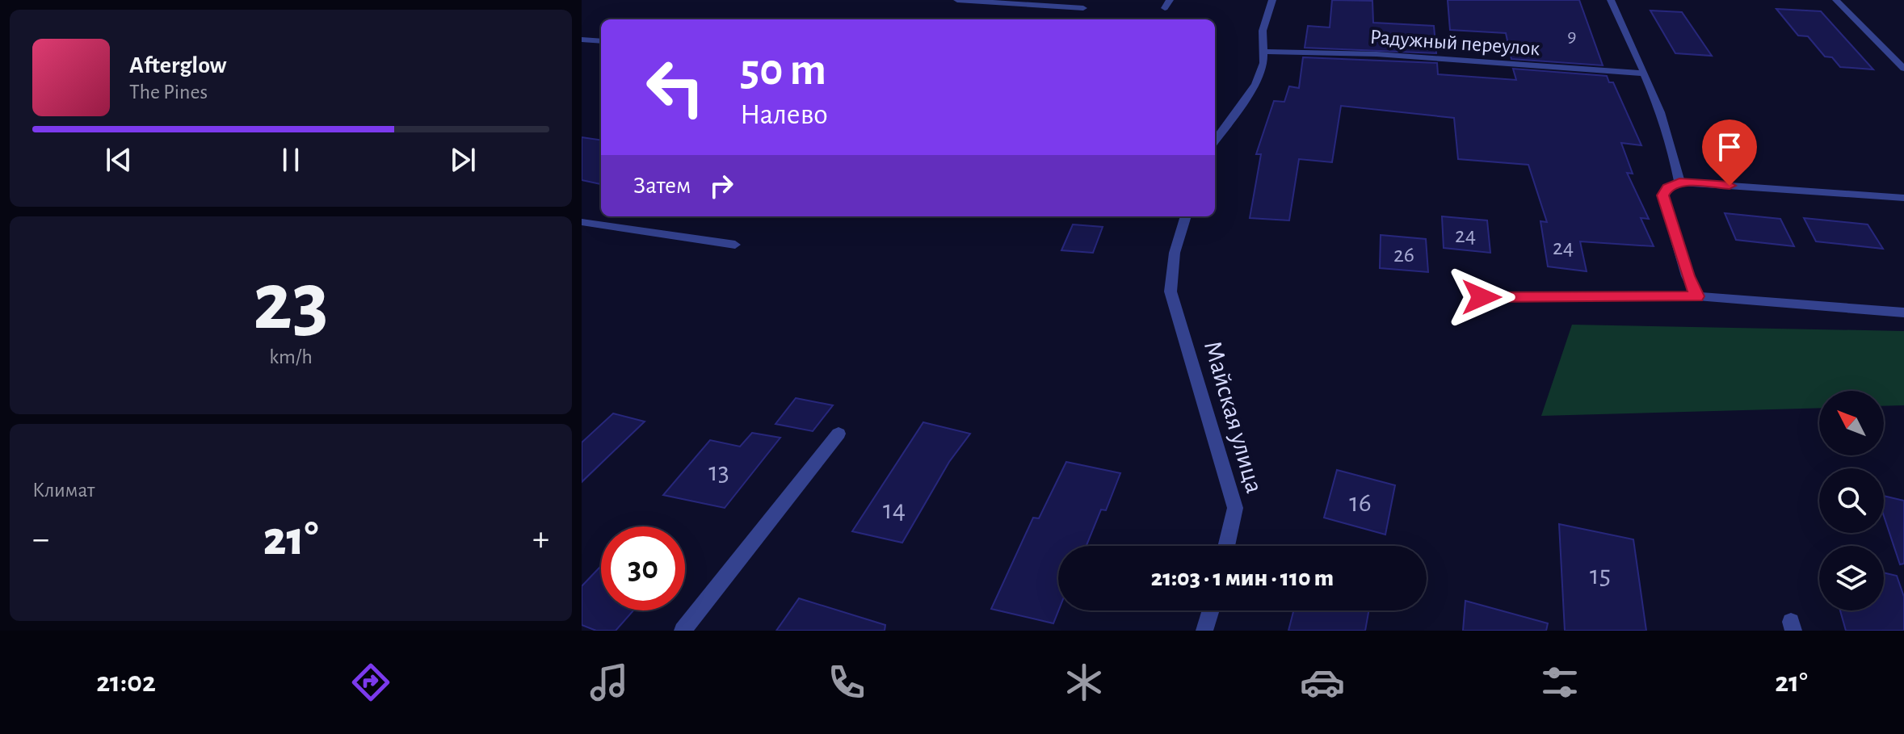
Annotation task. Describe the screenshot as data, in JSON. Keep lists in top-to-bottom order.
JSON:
{
  "streets": {
    "street": ["Радужный переулок", "Майская улица"]
  },
  "house_numbers": [
    "9",
    "24",
    "24",
    "26",
    "13",
    "16",
    "14",
    "15"
  ],
  "north": "top left",
  "page": {
    "turn": ["50 m", "Налево"],
    "song": ["Afterglow", "The Pines"],
    "then": "Затем",
    "tile": [
      ["23", "km/h"],
      "Климат"
    ],
    "heat": ["−", "21°", "+"],
    "limit": "30",
    "trip": "21:03 · 1 мин · 110 m",
    "tabs": ["21:02", "21°"]
  }
}
